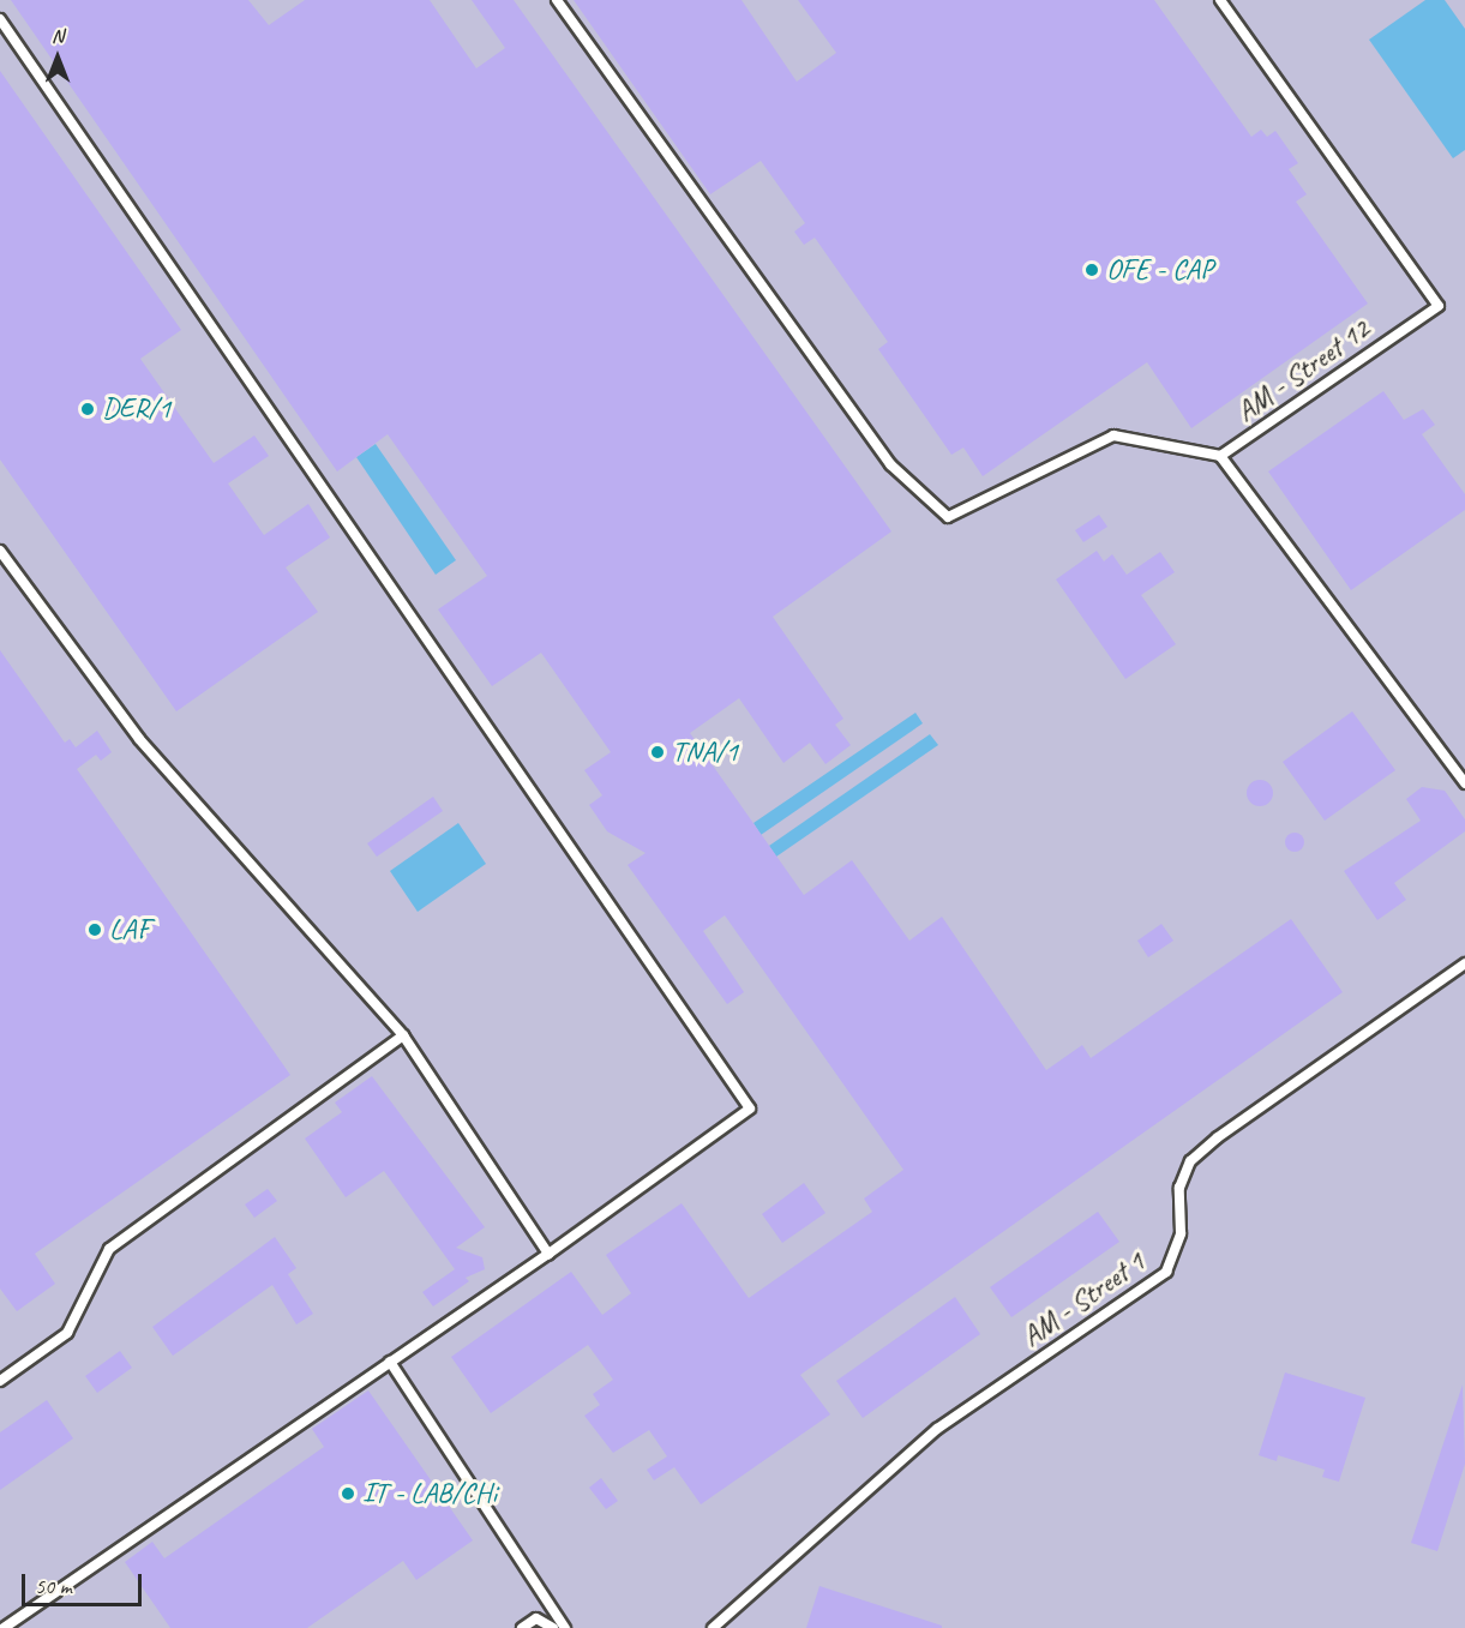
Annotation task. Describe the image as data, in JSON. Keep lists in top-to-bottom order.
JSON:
{
  "streets": {
    "lane": ["AM - Street 12", "AM - Street 1"]
  },
  "places": [
    "OFE - CAP",
    "DER/1",
    "TNA/1",
    "LAF",
    "IT - LAB/CHi"
  ],
  "scale_bar": "50 m",
  "north": "top"
}
